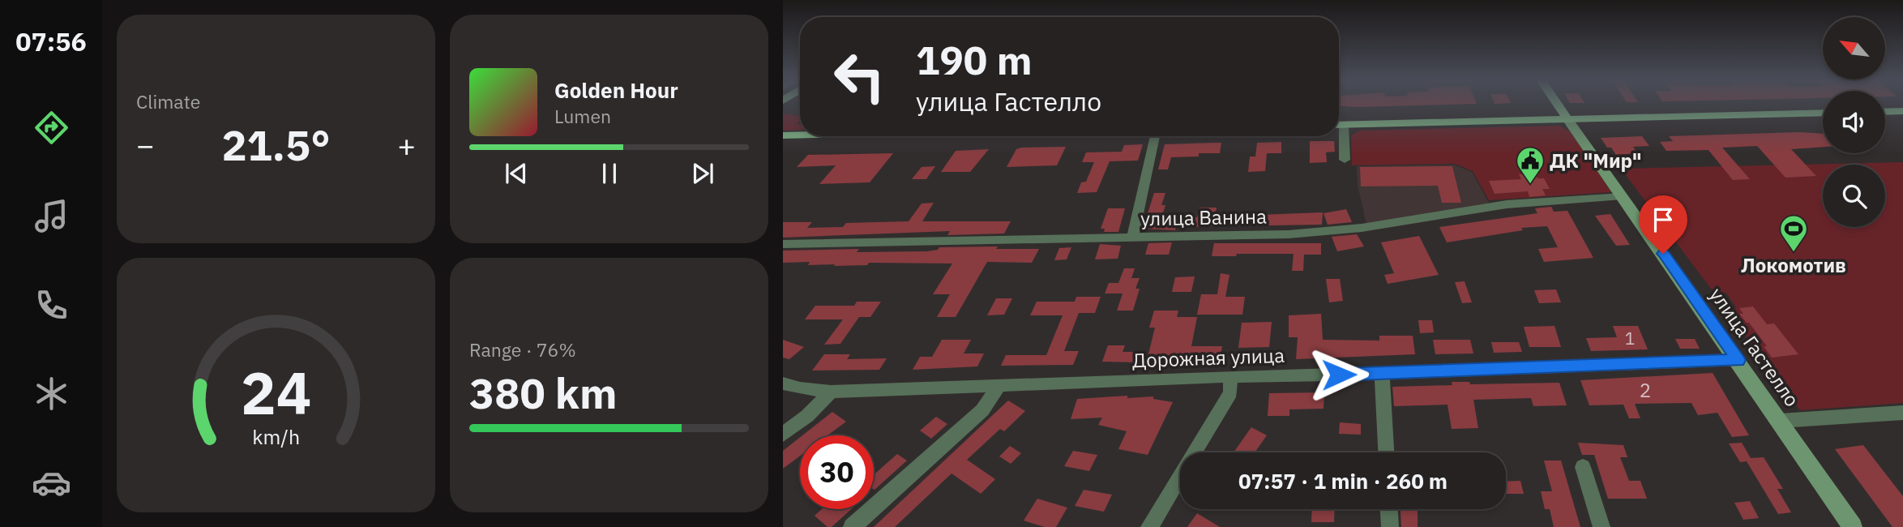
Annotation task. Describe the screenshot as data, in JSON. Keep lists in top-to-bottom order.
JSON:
{
  "streets": {
    "main road": ["улица Гастелло"],
    "street": ["улица Ванина", "Дорожная улица"]
  },
  "crossings": [
    ["улица Ванина", "улица Гастелло"],
    ["улица Гастелло", "Дорожная улица"]
  ],
  "places": {
    "public building": ["ДК \"Мир\""],
    "sports": ["Локомотив"]
  },
  "house_numbers": ["1", "2"],
  "north": "top left",
  "page": {
    "tabs": "07:56",
    "tile": [
      "Climate",
      ["Range · 76%", "380 km"]
    ],
    "turn": ["190 m", "улица Гастелло"],
    "song": ["Golden Hour", "Lumen"],
    "heat": ["−", "21.5°", "+"],
    "limit": "30",
    "trip": "07:57 · 1 min · 260 m",
    "gauge": ["24", "km/h"]
  }
}
